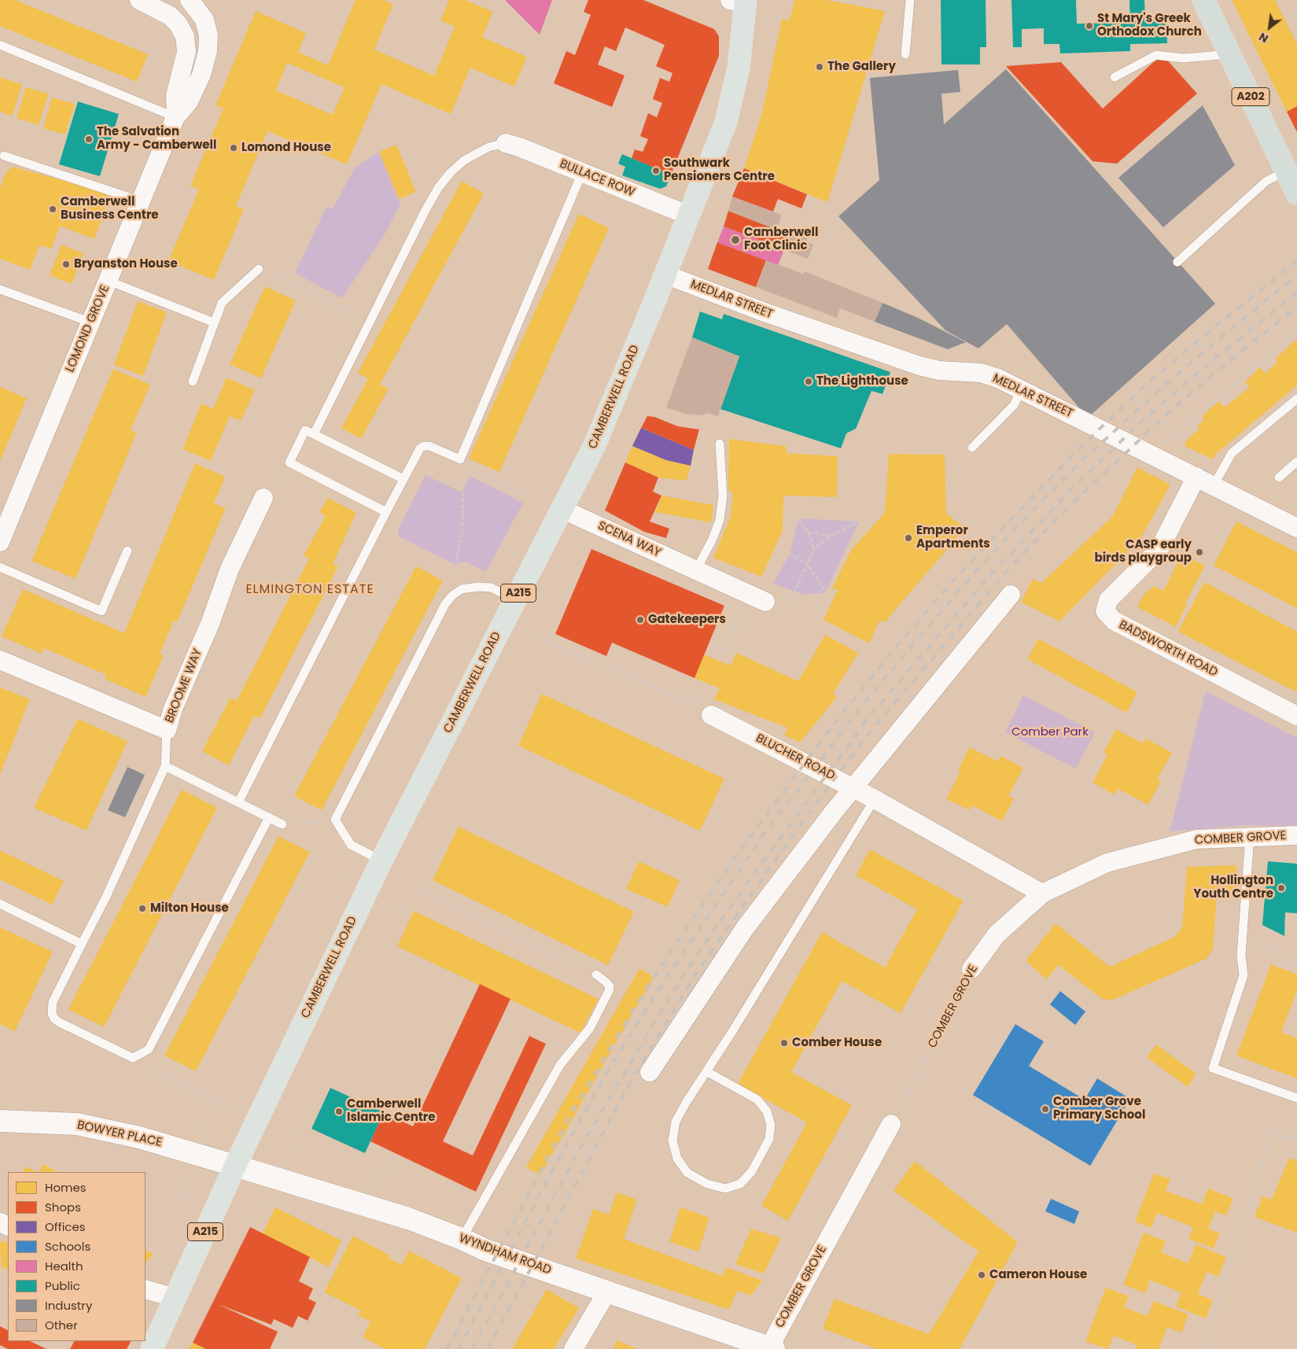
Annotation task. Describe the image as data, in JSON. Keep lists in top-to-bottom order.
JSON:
{
  "streets": {
    "highway": ["A202"],
    "main road": ["CAMBERWELL ROAD", "A215"],
    "street": [
      "BULLACE ROW",
      "MEDLAR STREET",
      "LOMOND GROVE",
      "SCENA WAY",
      "BADSWORTH ROAD",
      "BROOME WAY",
      "BLUCHER ROAD",
      "COMBER GROVE",
      "BOWYER PLACE",
      "WYNDHAM ROAD"
    ]
  },
  "crossings": [
    ["BULLACE ROW", "CAMBERWELL ROAD"],
    ["MEDLAR STREET", "CAMBERWELL ROAD"],
    ["MEDLAR STREET", "BADSWORTH ROAD"],
    ["CAMBERWELL ROAD", "SCENA WAY"],
    ["CAMBERWELL ROAD", "BOWYER PLACE"],
    ["CAMBERWELL ROAD", "WYNDHAM ROAD"],
    ["BLUCHER ROAD", "COMBER GROVE"],
    ["COMBER GROVE", "WYNDHAM ROAD"],
    ["BOWYER PLACE", "WYNDHAM ROAD"]
  ],
  "districts": ["ELMINGTON ESTATE"],
  "parks": ["Comber Park"],
  "places": [
    "St Mary's Greek Orthodox Church",
    "The Gallery",
    "The Salvation Army - Camberwell",
    "Lomond House",
    "Southwark Pensioners Centre",
    "Camberwell Business Centre",
    "Camberwell Foot Clinic",
    "Bryanston House",
    "The Lighthouse",
    "Emperor Apartments",
    "CASP early birds playgroup",
    "Gatekeepers",
    "Hollington Youth Centre",
    "Milton House",
    "Comber House",
    "Comber Grove Primary School",
    "Camberwell Islamic Centre",
    "Cameron House"
  ],
  "legend": [
    "Homes",
    "Shops",
    "Offices",
    "Schools",
    "Health",
    "Public",
    "Industry",
    "Other"
  ],
  "north": "bottom left"
}
